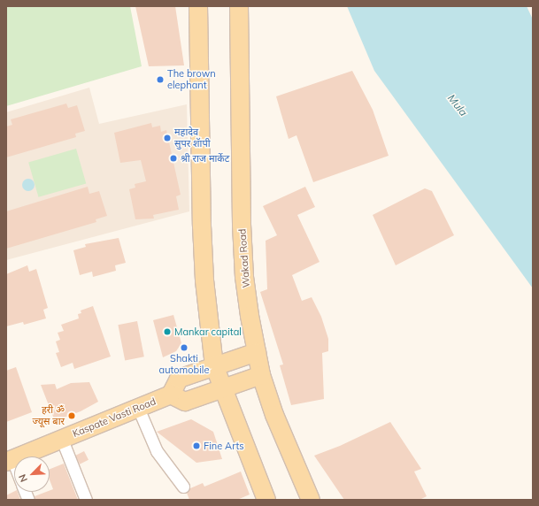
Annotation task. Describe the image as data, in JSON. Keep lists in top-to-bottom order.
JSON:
{
  "streets": {
    "main road": ["Wakad Road", "Kaspate Vasti Road"]
  },
  "water": ["Mula"],
  "places": [
    "The brown elephant",
    "महादेव सुपर शॅापी",
    "श्री राज मार्केट",
    "Mankar capital",
    "Shakti automobile",
    "हरी ॐ ज्यूस बार",
    "Fine Arts"
  ],
  "north": "bottom left"
}
